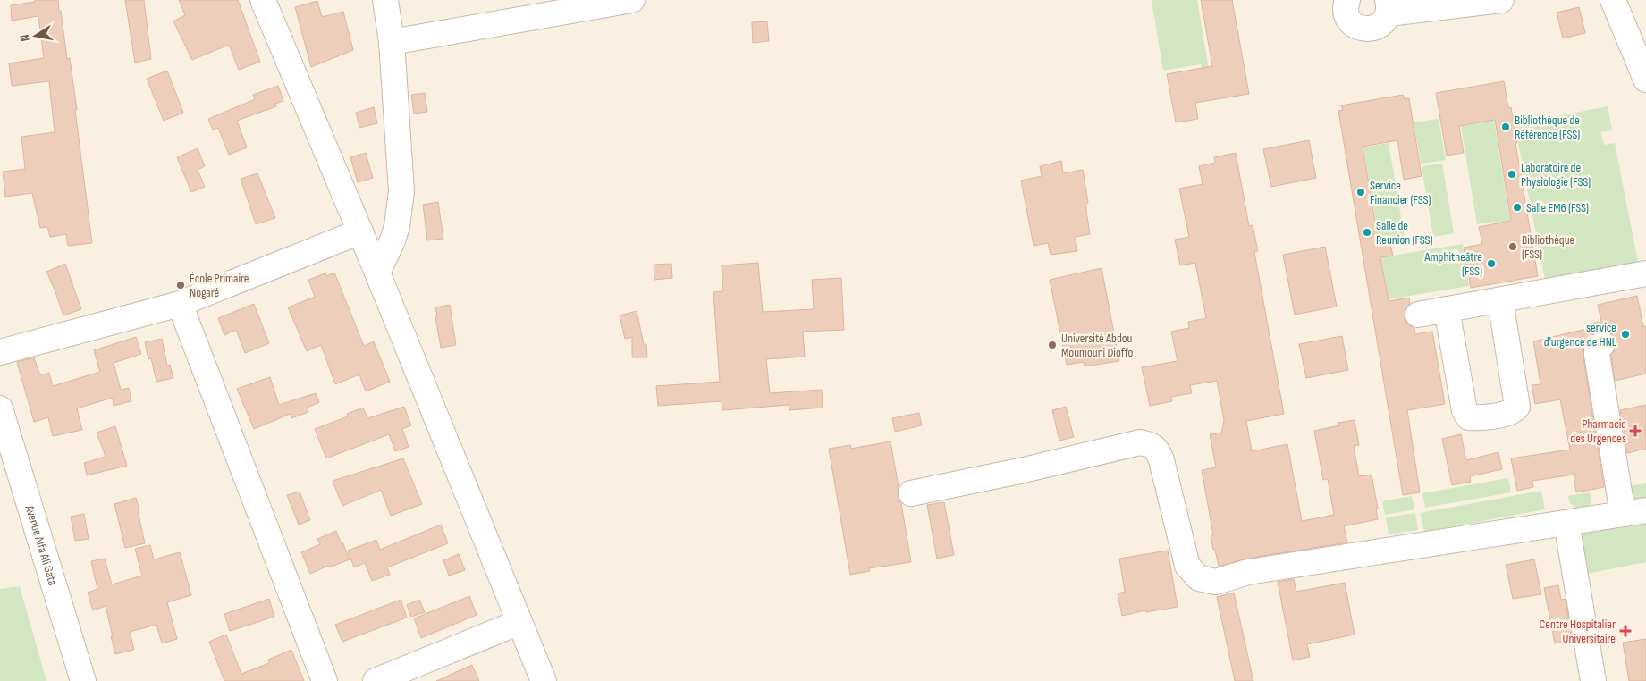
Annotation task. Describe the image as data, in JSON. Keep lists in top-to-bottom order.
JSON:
{
  "streets": {
    "street": ["Avenue Alfa Ali Gata"]
  },
  "places": {
    "other": [
      "Bibliothèque de Référence (FSS)",
      "Laboratoire de Physiologie (FSS)",
      "Service Financier (FSS)",
      "Salle EM6 (FSS)",
      "Salle de Reunion (FSS)",
      "Bibliothèque (FSS)",
      "Amphitheâtre (FSS)",
      "École Primaire Nogaré",
      "service d'urgence de HNL",
      "Université Abdou Moumouni Dioffo"
    ],
    "health": ["Pharmacie des Urgences", "Centre Hospitalier Universitaire"]
  },
  "north": "left"
}
